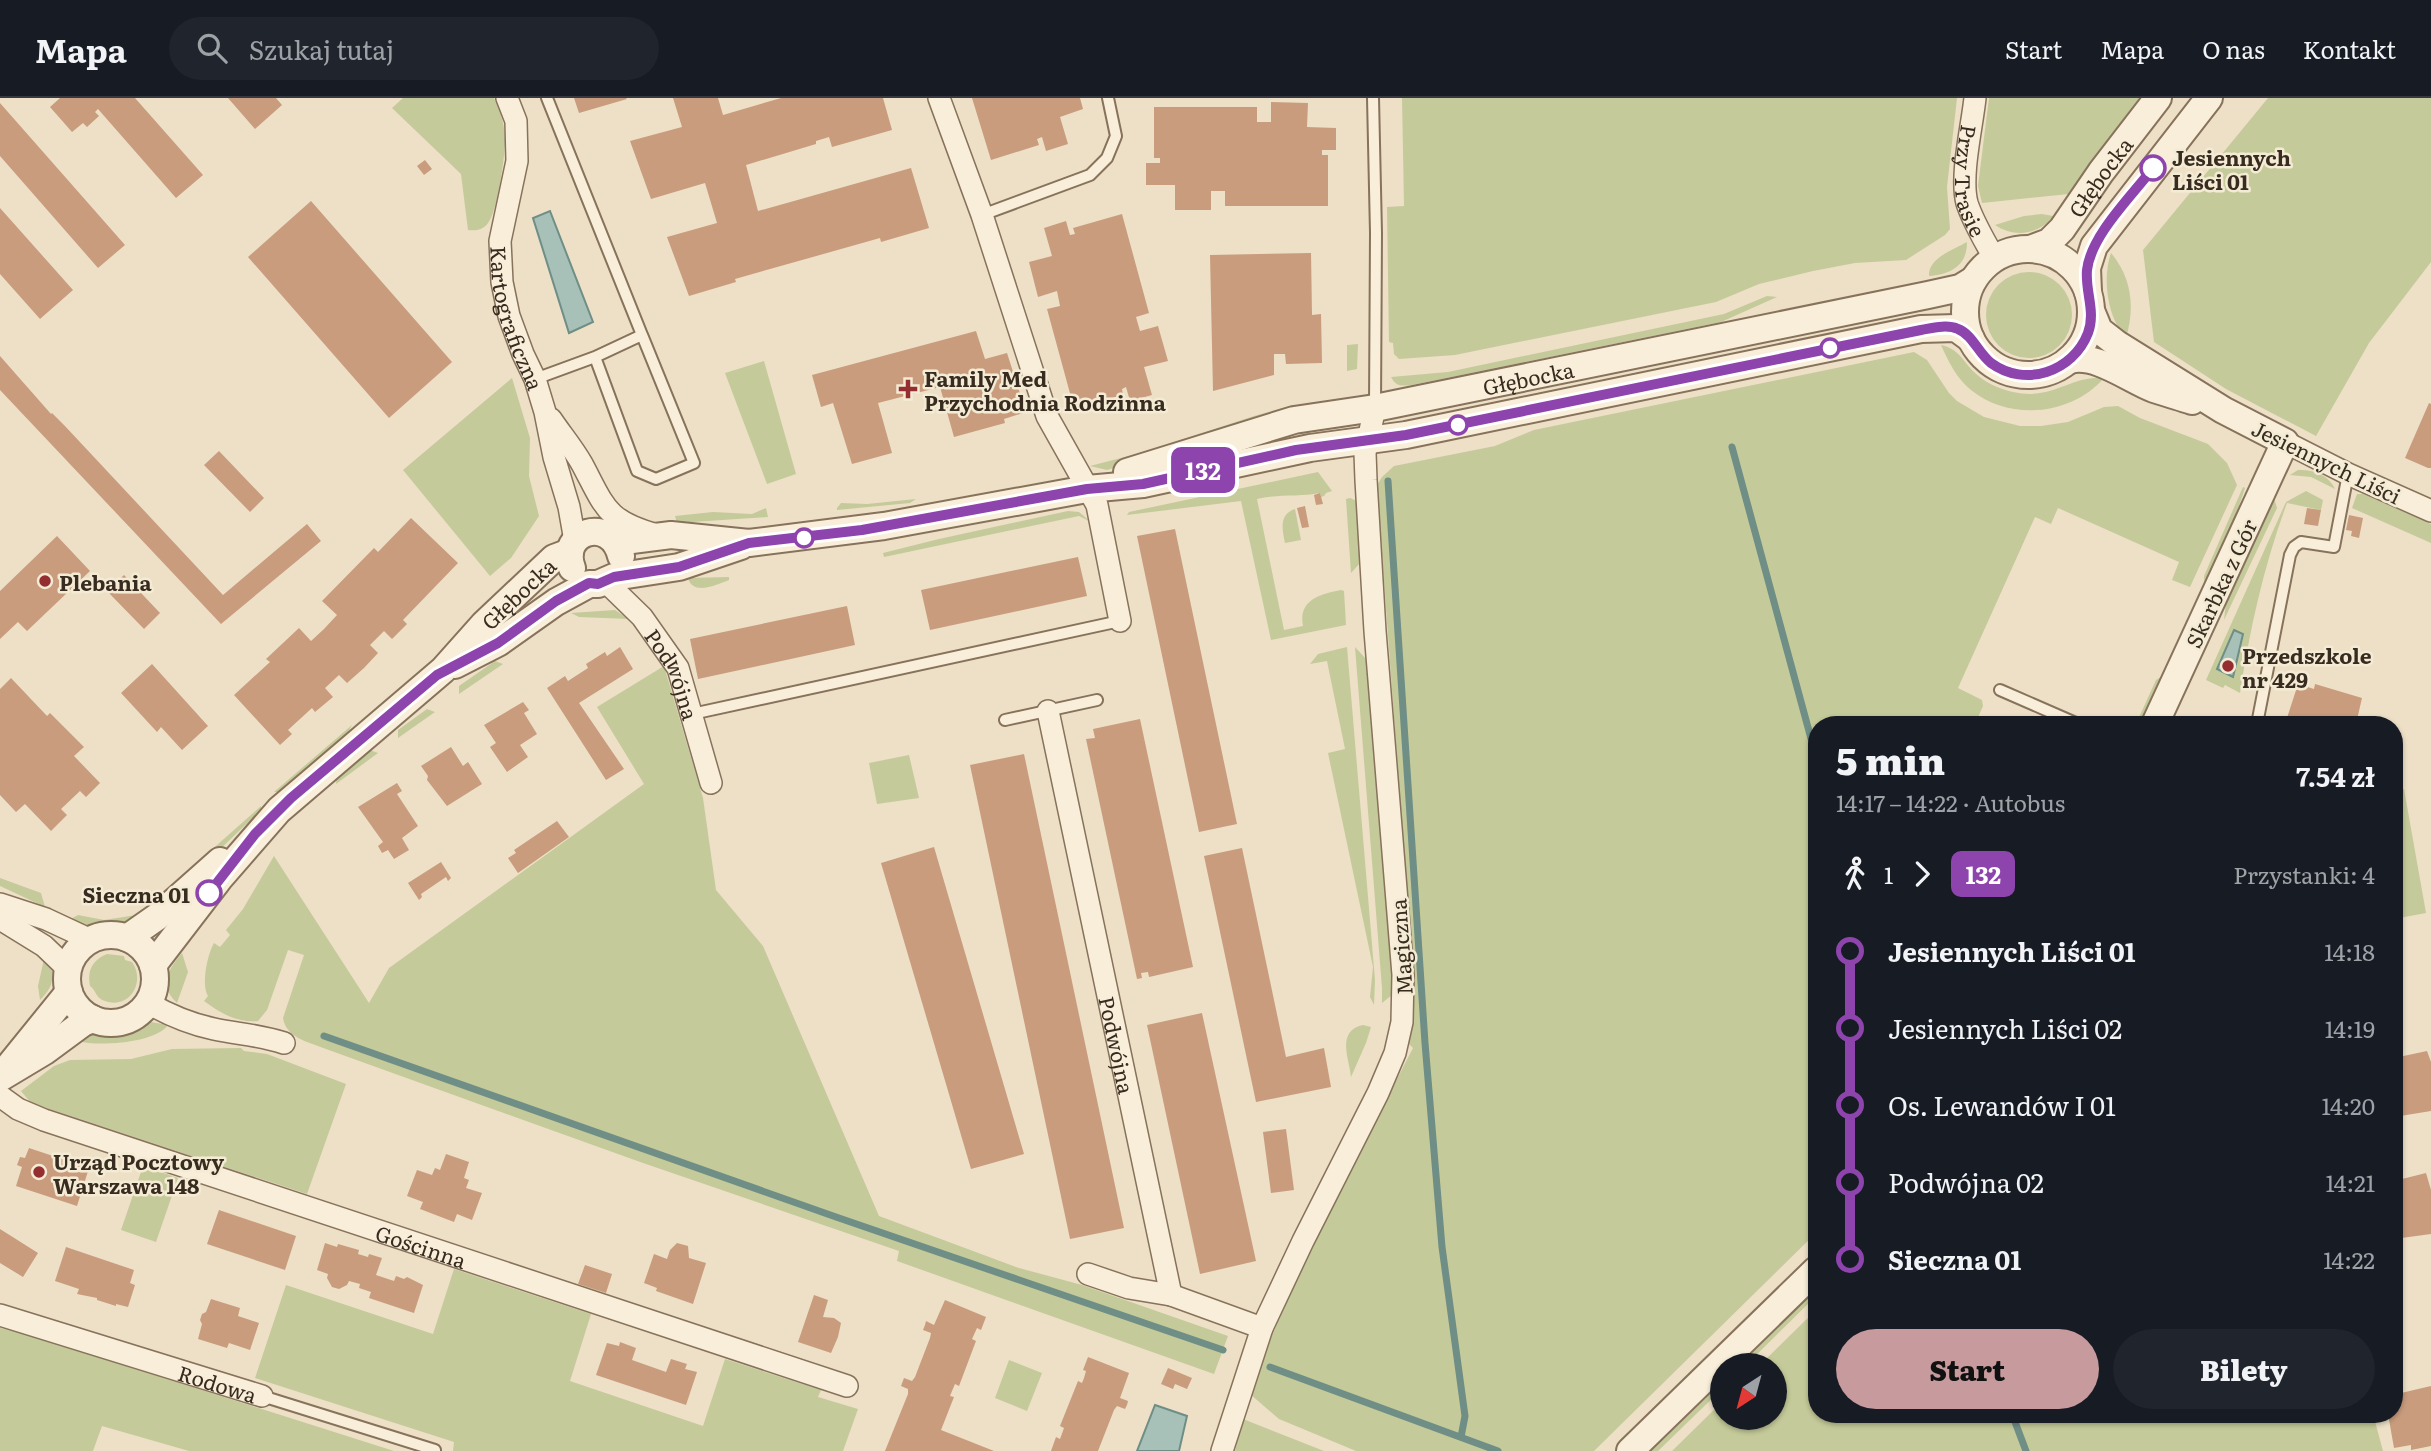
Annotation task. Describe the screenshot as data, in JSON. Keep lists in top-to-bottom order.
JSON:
{
  "streets": {
    "street": [
      "Głębocka",
      "Przy Trasie",
      "Kartograficzna",
      "Jesiennych Liści",
      "Skarbka z Gór",
      "Podwójna",
      "Magiczna",
      "Gościnna",
      "Rodowa"
    ]
  },
  "crossings": [
    ["Głębocka", "Przy Trasie"],
    ["Głębocka", "Kartograficzna"],
    ["Głębocka", "Jesiennych Liści"],
    ["Głębocka", "Podwójna"],
    ["Głębocka", "Magiczna"],
    ["Przy Trasie", "Jesiennych Liści"],
    ["Kartograficzna", "Podwójna"],
    ["Jesiennych Liści", "Skarbka z Gór"]
  ],
  "places": {
    "other": [
      "Jesiennych Liści 01",
      "Plebania",
      "Przedszkole nr 429",
      "Sieczna 01",
      "Urząd Pocztowy Warszawa 148"
    ],
    "health": ["Family Med Przychodnia Rodzinna"]
  },
  "lines": ["bus line 132"],
  "north": "bottom left",
  "page": {
    "header": "Mapa",
    "search": "Szukaj tutaj",
    "nav": [
      "Start",
      "Mapa",
      "O nas",
      "Kontakt"
    ],
    "on_map": "132",
    "heading": ["5 min", "14:17 – 14:22 · Autobus", "7.54 zł"],
    "legs": ["1", "132", "Przystanki: 4"],
    "list": [
      {
        "name": "Jesiennych Liści 01",
        "value": "14:18"
      },
      {
        "name": "Jesiennych Liści 02",
        "value": "14:19"
      },
      {
        "name": "Os. Lewandów I 01",
        "value": "14:20"
      },
      {
        "name": "Podwójna 02",
        "value": "14:21"
      },
      {
        "name": "Sieczna 01",
        "value": "14:22"
      }
    ],
    "buttons": ["Start", "Bilety"]
  }
}
